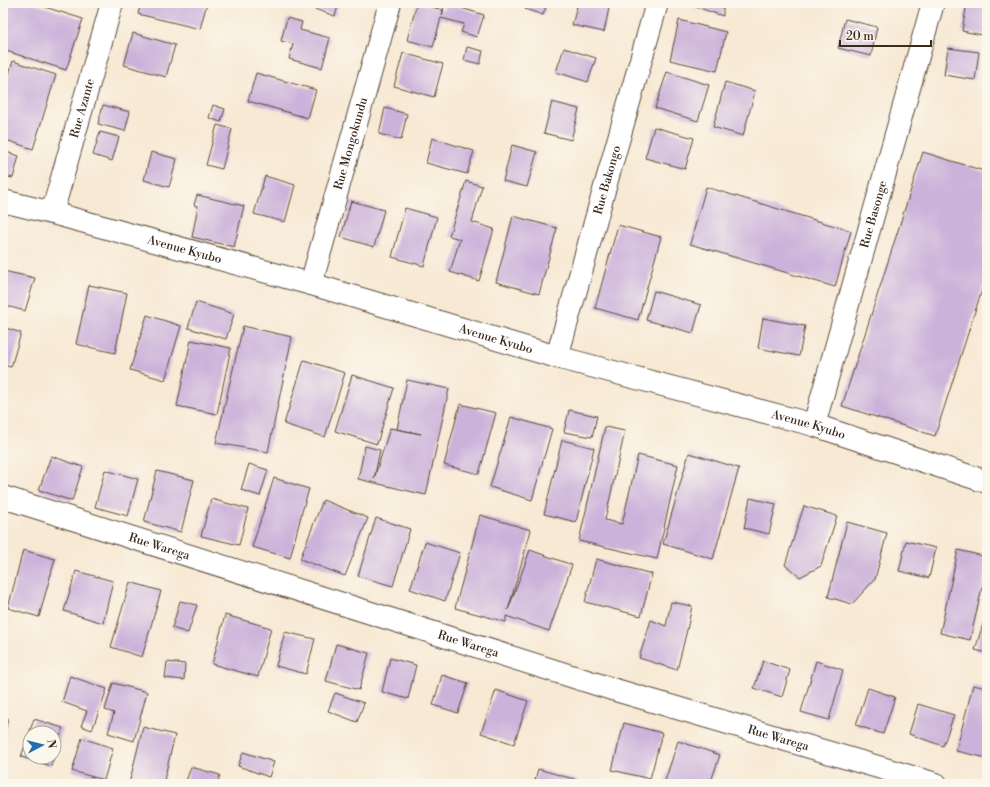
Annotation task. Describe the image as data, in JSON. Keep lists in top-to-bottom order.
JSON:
{
  "streets": {
    "street": [
      "Rue Azante",
      "Rue Mongokundu",
      "Rue Bakongo",
      "Rue Basonge",
      "Avenue Kyubo",
      "Rue Warega"
    ]
  },
  "crossings": [
    ["Rue Azante", "Avenue Kyubo"],
    ["Rue Mongokundu", "Avenue Kyubo"],
    ["Rue Bakongo", "Avenue Kyubo"],
    ["Rue Basonge", "Avenue Kyubo"]
  ],
  "scale_bar": "20 m",
  "north": "right"
}
